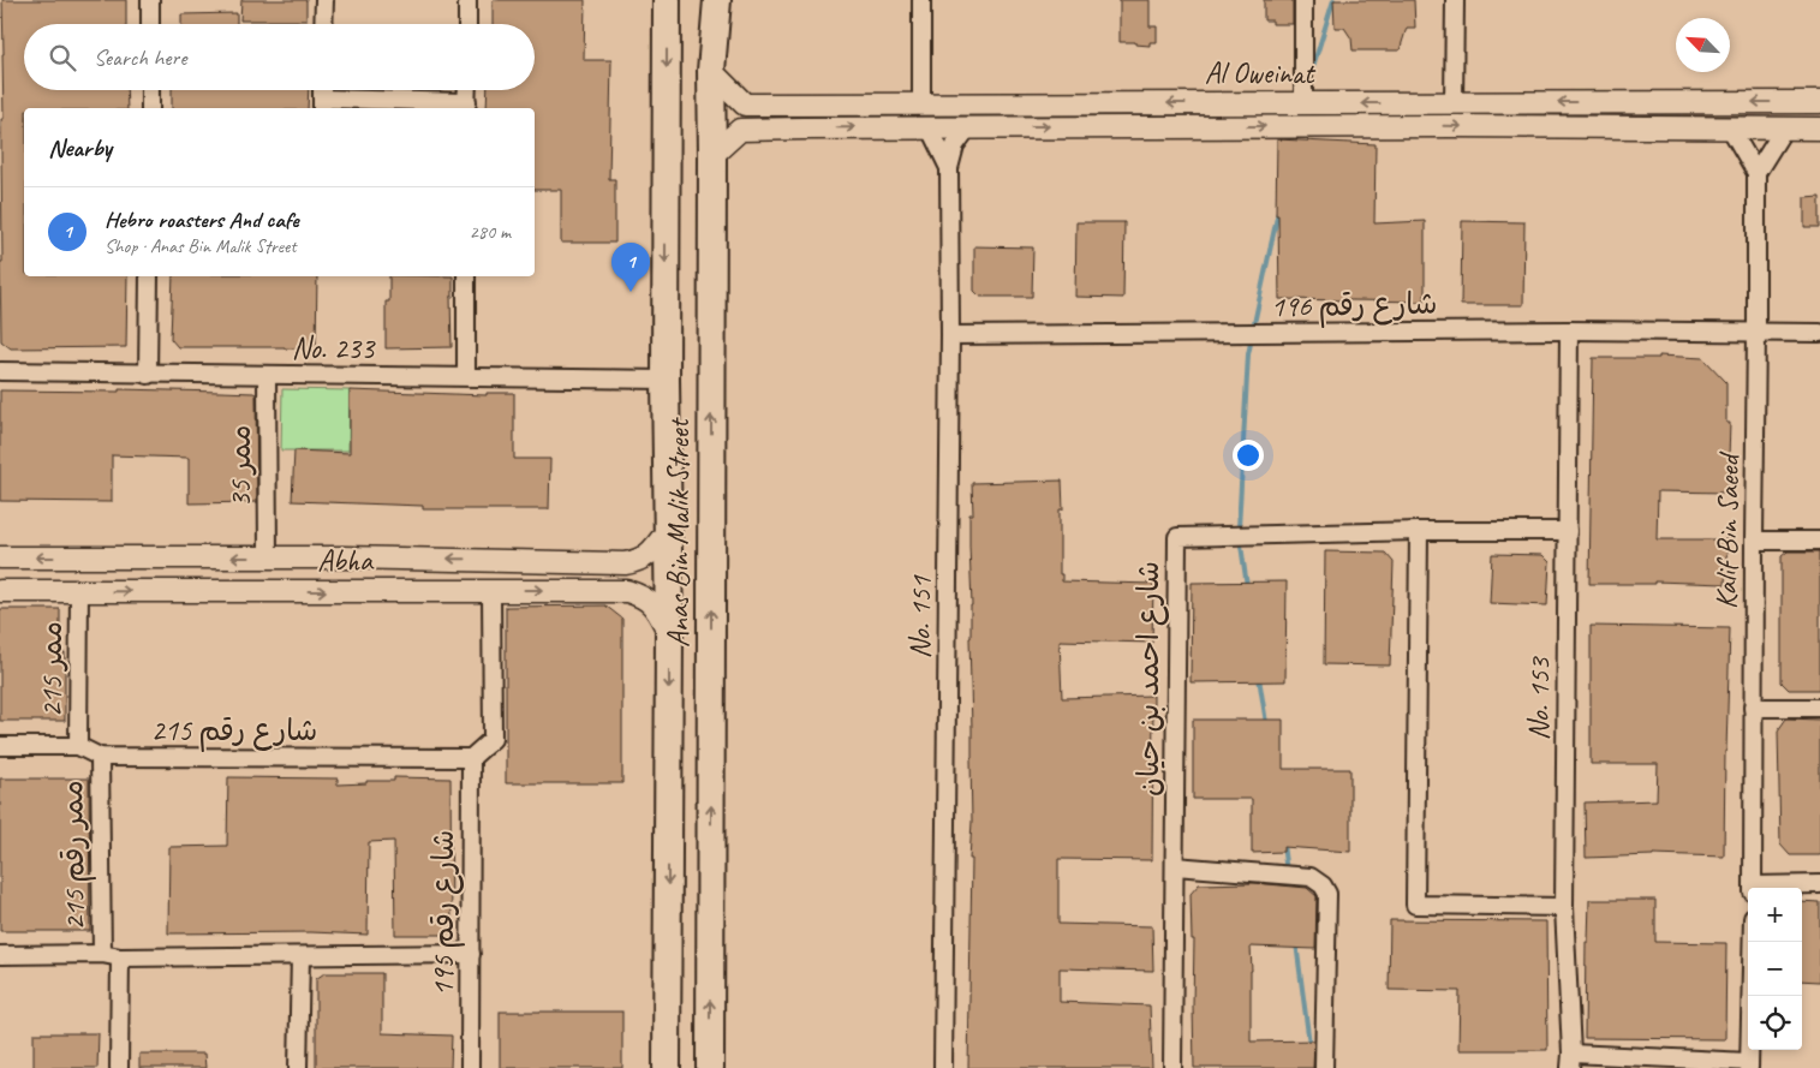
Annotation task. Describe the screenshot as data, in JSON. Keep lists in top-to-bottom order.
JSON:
{
  "streets": {
    "main road": ["Anas Bin Malik Street"],
    "street": [
      "Al Oweinat",
      "شارع رقم 196",
      "No. 233",
      "ممر 35",
      "Kalif Bin Saeed",
      "Abha",
      "No. 151",
      "ممر 215",
      "شارع احمد بن حيان",
      "No. 153",
      "شارع رقم 215",
      "ممر رقم 215",
      "شارع رقم 195"
    ]
  },
  "crossings": [
    ["Al Oweinat", "Anas Bin Malik Street"],
    ["Al Oweinat", "No. 151"],
    ["شارع رقم 196", "Kalif Bin Saeed"],
    ["شارع رقم 196", "No. 151"],
    ["شارع رقم 196", "No. 153"],
    ["No. 233", "ممر 35"],
    ["No. 233", "Anas Bin Malik Street"],
    ["ممر 35", "Abha"],
    ["Anas Bin Malik Street", "Abha"],
    ["Abha", "ممر 215"],
    ["ممر 215", "شارع رقم 215"],
    ["شارع احمد بن حيان", "No. 153"],
    ["شارع رقم 215", "ممر رقم 215"],
    ["شارع رقم 215", "شارع رقم 195"]
  ],
  "north": "top left",
  "page": {
    "search": "Search here",
    "heading": "Nearby",
    "list": [
      {
        "mark": "1",
        "name": "Hebro roasters And cafe",
        "note": "Shop · Anas Bin Malik Street",
        "value": "280 m"
      }
    ],
    "pins": "1",
    "map_buttons": ["+", "−"]
  }
}
